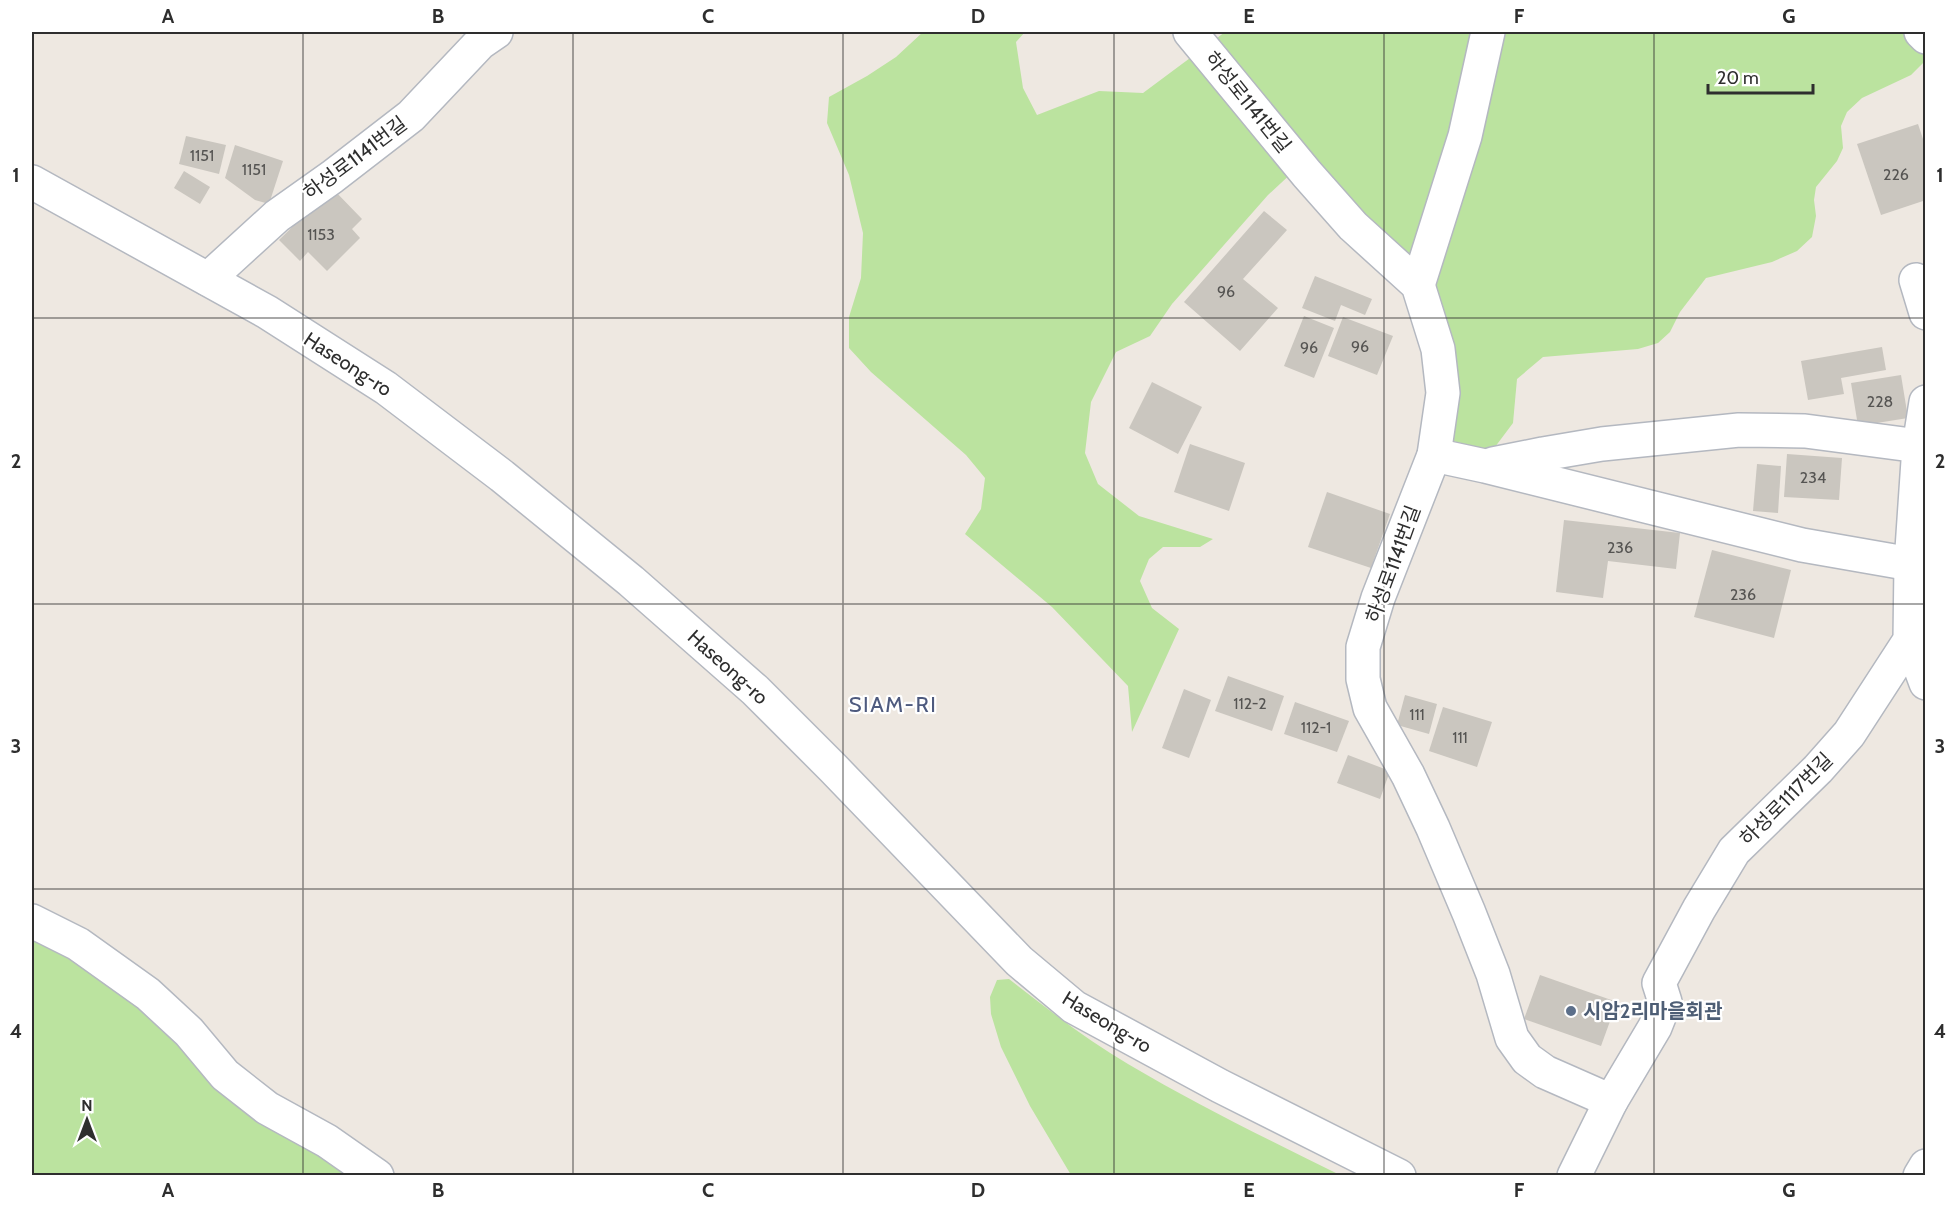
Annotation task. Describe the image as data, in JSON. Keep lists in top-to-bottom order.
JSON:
{
  "streets": {
    "street": ["하성로1141번길", "Haseong-ro", "하성로1117번길"]
  },
  "crossings": [
    ["하성로1141번길", "Haseong-ro"],
    ["하성로1141번길", "하성로1117번길"]
  ],
  "districts": ["SIAM-RI"],
  "places": ["시암2리마을회관"],
  "house_numbers": [
    "1151",
    "1151",
    "226",
    "1153",
    "96",
    "96",
    "96",
    "228",
    "234",
    "236",
    "236",
    "112-2",
    "111",
    "112-1",
    "111"
  ],
  "scale_bar": "20 m",
  "north": "top",
  "grid": {
    "columns": [
      "A",
      "B",
      "C",
      "D",
      "E",
      "F",
      "G"
    ],
    "rows": [
      "1",
      "2",
      "3",
      "4"
    ]
  }
}
